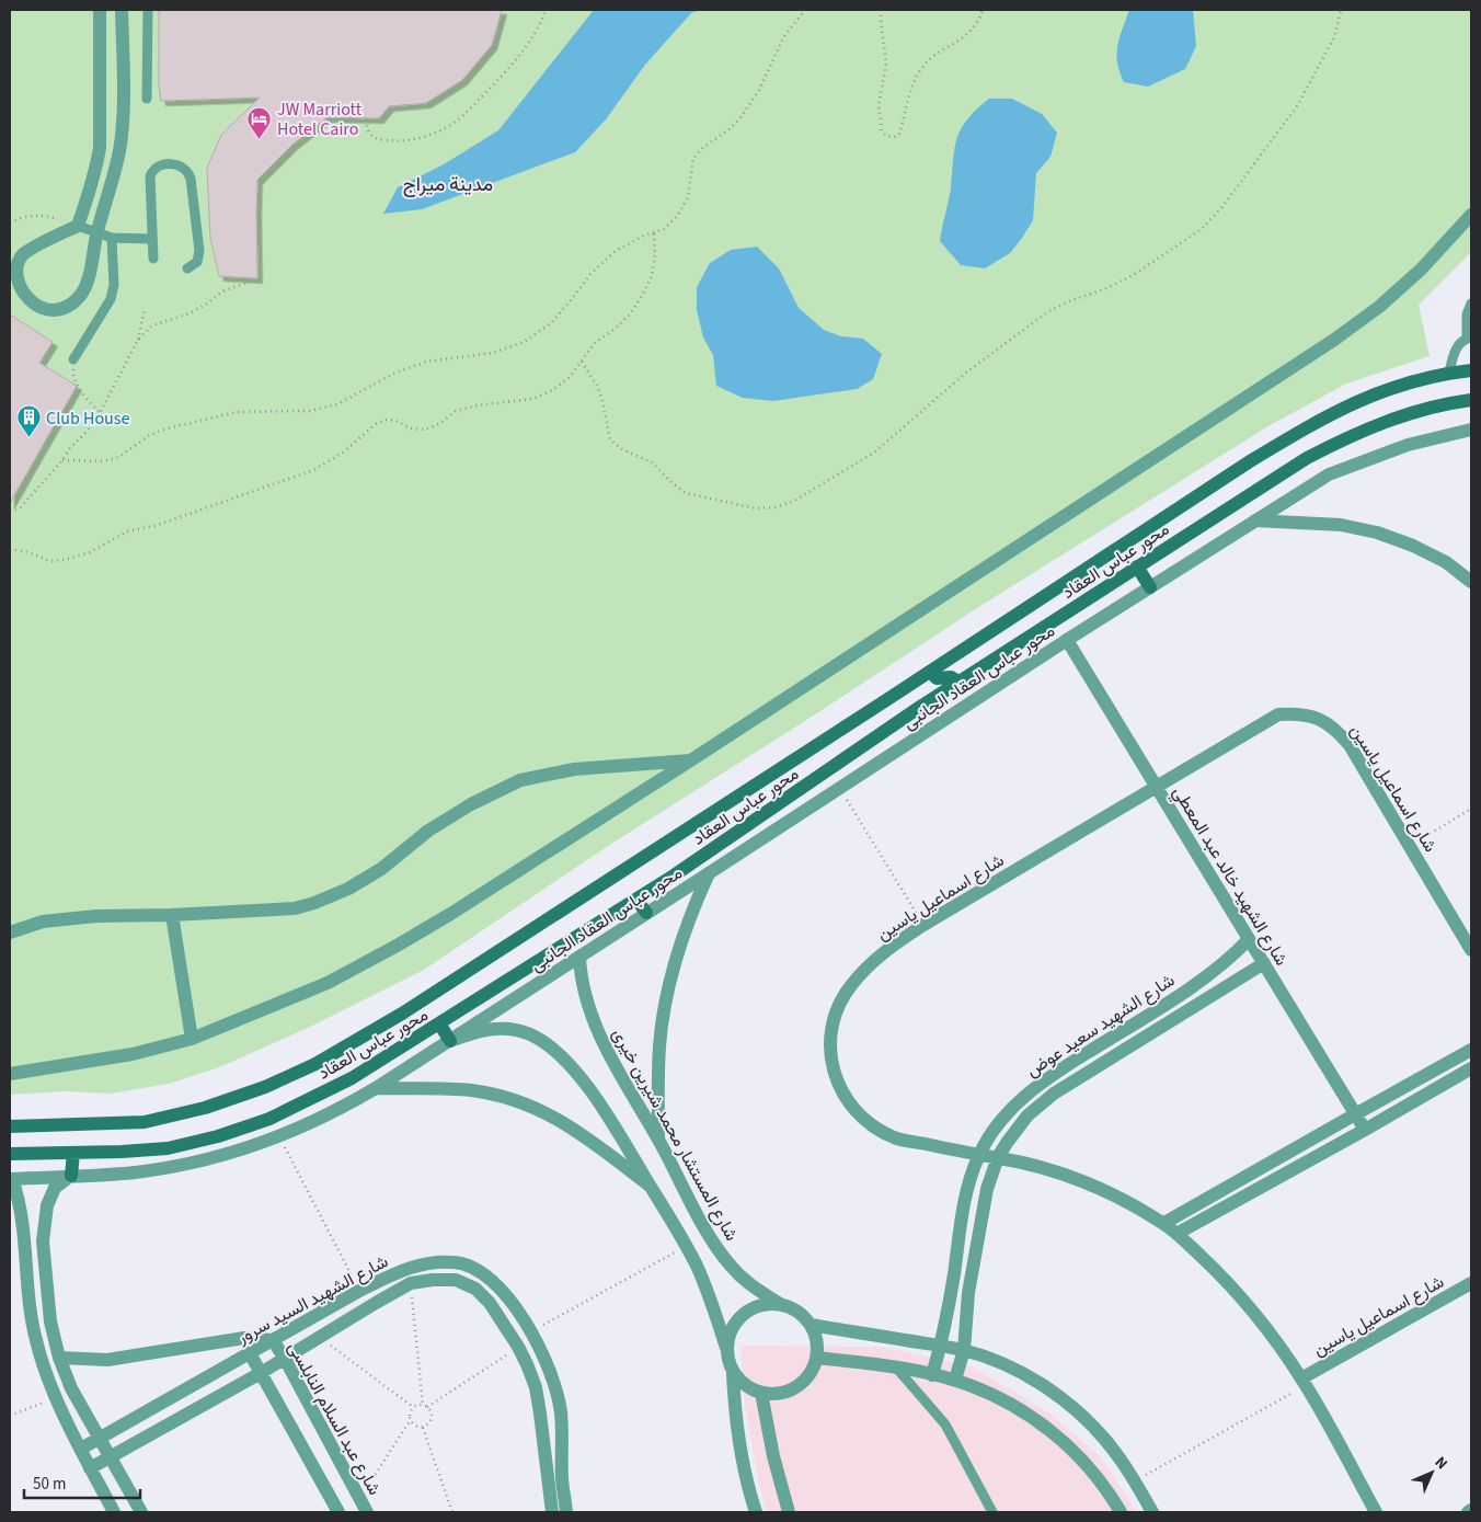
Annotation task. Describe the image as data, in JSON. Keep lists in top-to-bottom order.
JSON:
{
  "streets": {
    "main road": ["محور عباس العقاد"],
    "street": [
      "محور عباس العقاد الجانبى",
      "شارع اسماعيل ياسين",
      "شارع الشهيد خالد عبد المعطي",
      "شارع الشهيد سعيد عوض",
      "شارع المستشار محمد شيرين خيرى",
      "شارع الشهيد السيد سرور",
      "شارع عبد السلام النابلسى"
    ]
  },
  "crossings": [
    ["محور عباس العقاد الجانبى", "شارع الشهيد خالد عبد المعطي"],
    ["محور عباس العقاد الجانبى", "شارع المستشار محمد شيرين خيرى"],
    ["شارع اسماعيل ياسين", "شارع الشهيد خالد عبد المعطي"],
    ["شارع اسماعيل ياسين", "شارع الشهيد سعيد عوض"],
    ["شارع الشهيد خالد عبد المعطي", "شارع الشهيد سعيد عوض"],
    ["شارع الشهيد السيد سرور", "شارع عبد السلام النابلسى"]
  ],
  "districts": ["مدينة ميراج"],
  "places": {
    "hotel": ["JW Marriott Hotel Cairo"],
    "building": ["Club House"]
  },
  "scale_bar": "50 m",
  "north": "top right"
}
